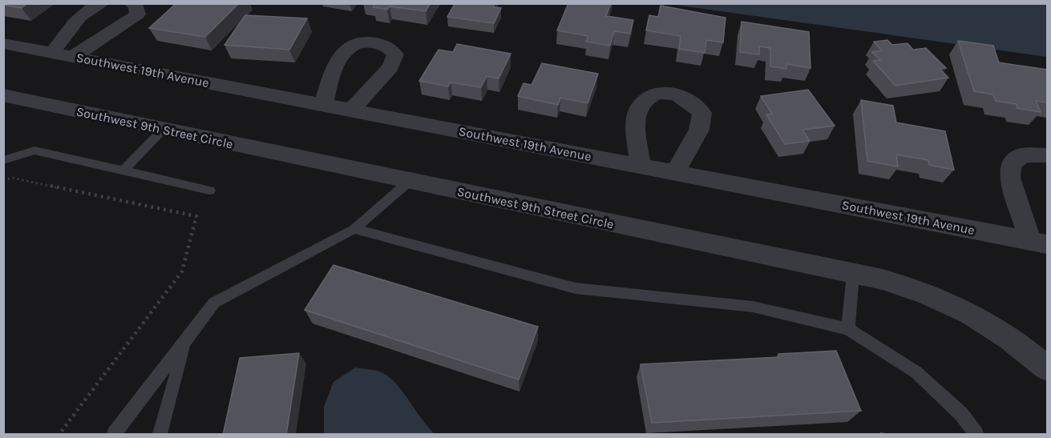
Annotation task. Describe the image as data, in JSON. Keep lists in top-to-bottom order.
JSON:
{
  "streets": {
    "street": ["Southwest 19th Avenue", "Southwest 9th Street Circle"]
  }
}
